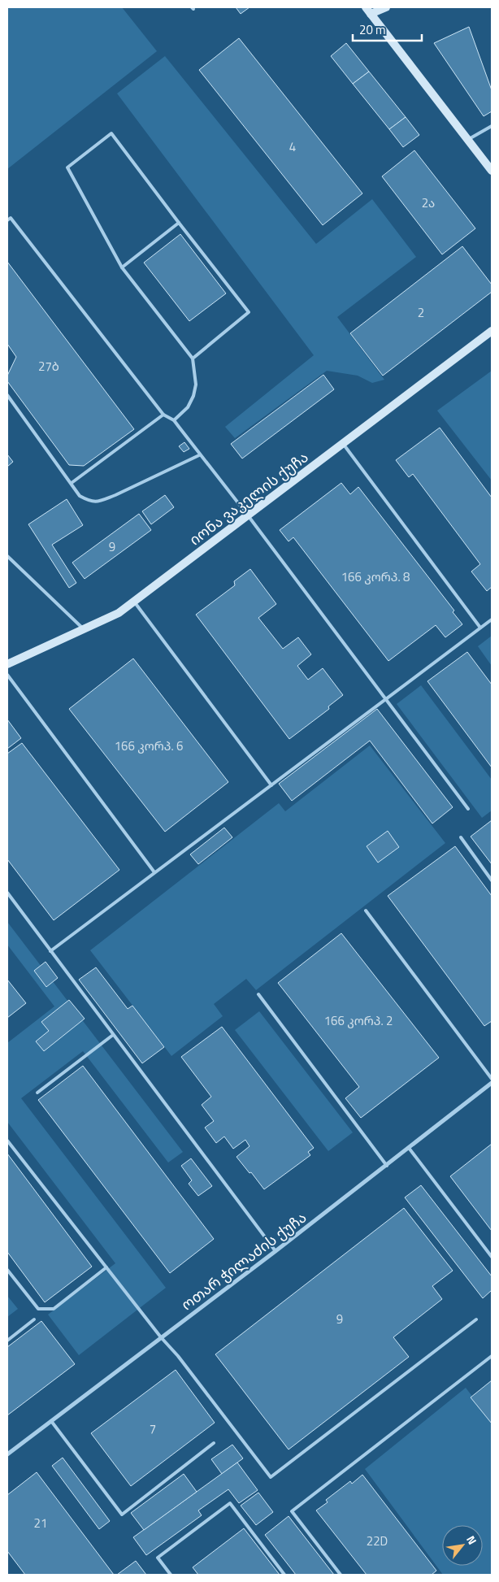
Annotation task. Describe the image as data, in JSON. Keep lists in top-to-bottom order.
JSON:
{
  "streets": {
    "main road": ["იონა ვაკელის ქუჩა"],
    "street": ["ოთარ ჭილაძის ქუჩა"]
  },
  "house_numbers": [
    "4",
    "2ა",
    "2",
    "27ბ",
    "9",
    "166 კორპ. 8",
    "166 კორპ. 6",
    "166 კორპ. 2",
    "9",
    "7",
    "21",
    "22D"
  ],
  "scale_bar": "20 m",
  "north": "top right"
}
